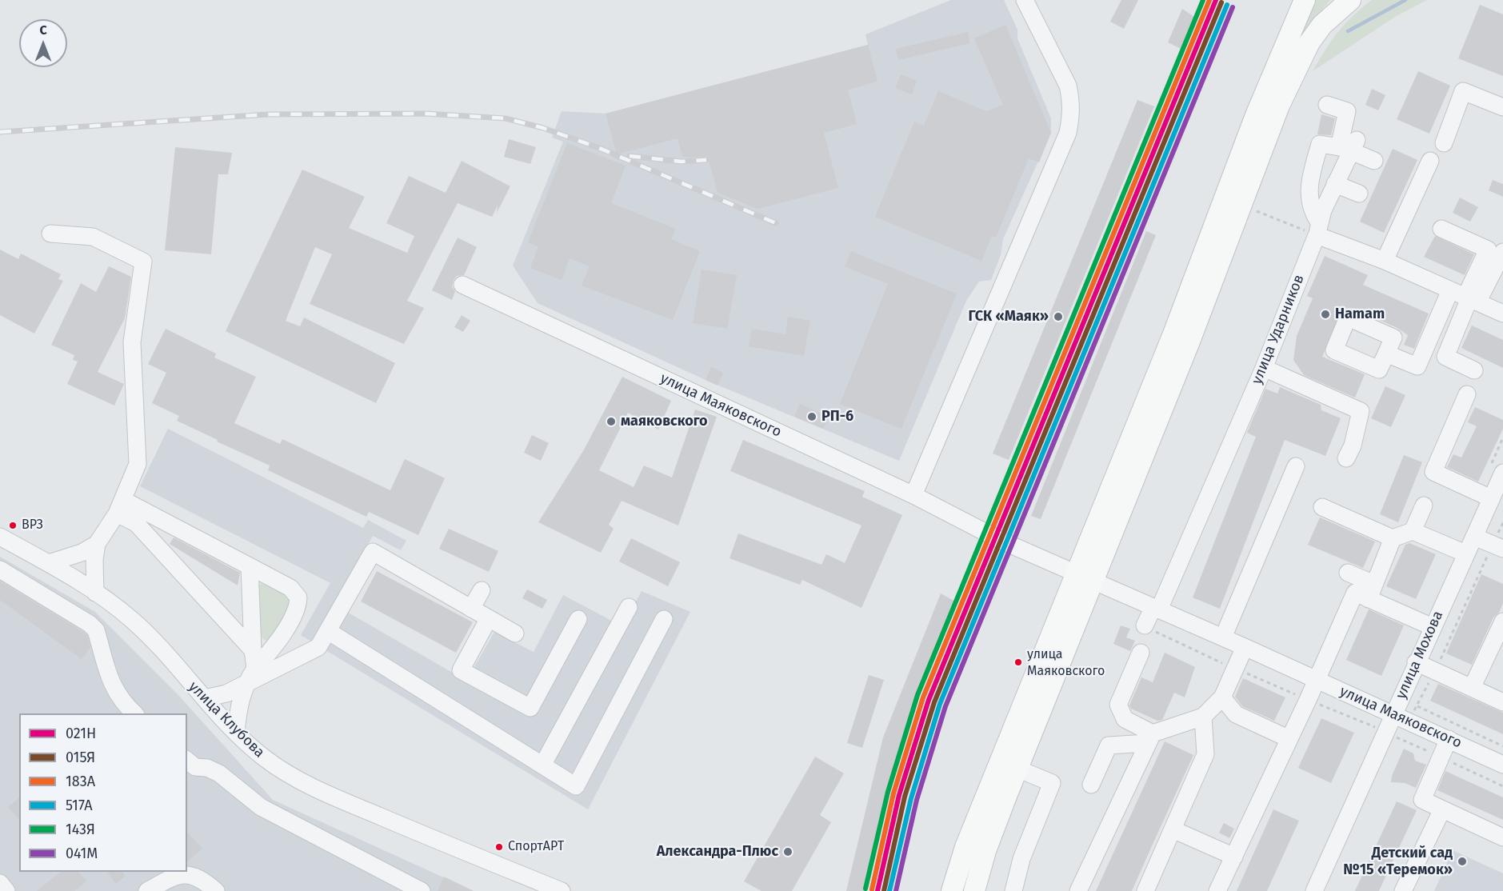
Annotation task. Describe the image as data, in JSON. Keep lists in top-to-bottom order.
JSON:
{
  "streets": {
    "street": [
      "улица Ударников",
      "улица Маяковского",
      "улица Мохова",
      "улица Клубова"
    ]
  },
  "crossings": [
    ["улица Ударников", "улица Маяковского"],
    ["улица Маяковского", "улица Мохова"]
  ],
  "places": [
    "Hamam",
    "ГСК «Маяк»",
    "РП-6",
    "маяковского",
    "ВРЗ",
    "улица Маяковского",
    "СпортАРТ",
    "Александра-Плюс",
    "Детский сад №15 «Теремок»"
  ],
  "lines": [
    "transit line 021Н",
    "transit line 183А",
    "transit line 143Я",
    "transit line 015Я",
    "transit line 517А",
    "transit line 041М"
  ],
  "legend": [
    "021Н",
    "015Я",
    "183А",
    "517А",
    "143Я",
    "041М"
  ],
  "north": "top"
}
